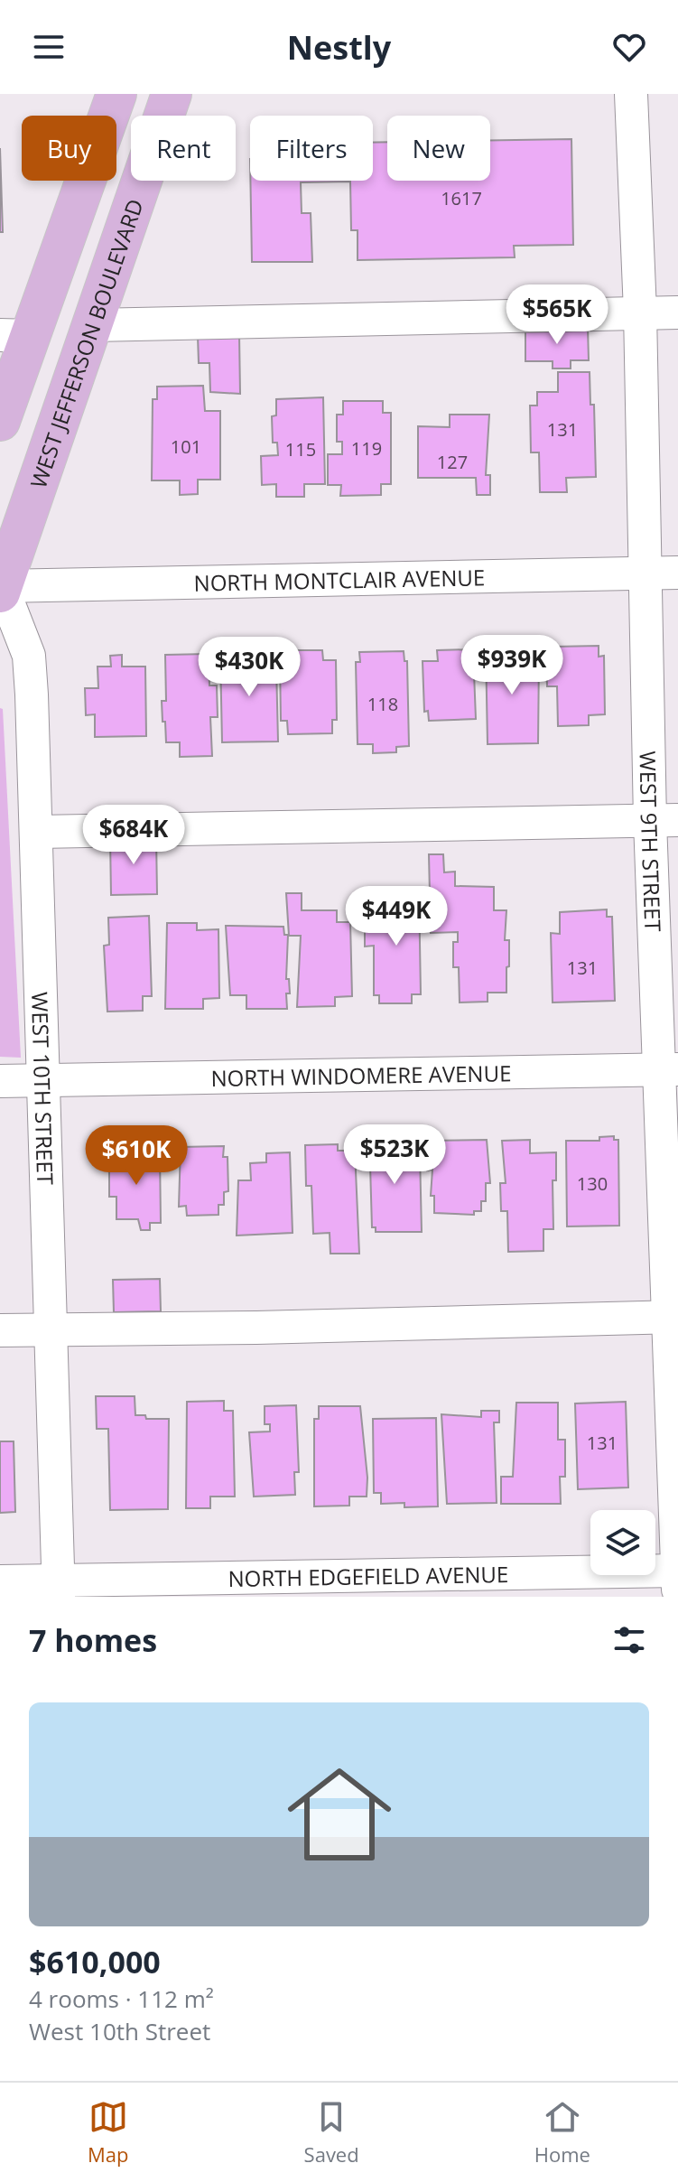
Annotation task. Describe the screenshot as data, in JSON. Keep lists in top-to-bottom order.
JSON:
{
  "streets": {
    "main road": ["WEST JEFFERSON BOULEVARD"],
    "street": [
      "NORTH MONTCLAIR AVENUE",
      "WEST 9TH STREET",
      "NORTH WINDOMERE AVENUE",
      "WEST 10TH STREET",
      "NORTH EDGEFIELD AVENUE"
    ]
  },
  "crossings": [
    ["WEST JEFFERSON BOULEVARD", "NORTH MONTCLAIR AVENUE"],
    ["WEST JEFFERSON BOULEVARD", "WEST 10TH STREET"],
    ["NORTH MONTCLAIR AVENUE", "WEST 9TH STREET"],
    ["NORTH MONTCLAIR AVENUE", "WEST 10TH STREET"],
    ["WEST 9TH STREET", "NORTH WINDOMERE AVENUE"],
    ["WEST 9TH STREET", "NORTH EDGEFIELD AVENUE"],
    ["NORTH WINDOMERE AVENUE", "WEST 10TH STREET"],
    ["WEST 10TH STREET", "NORTH EDGEFIELD AVENUE"]
  ],
  "house_numbers": [
    "1617",
    "131",
    "101",
    "119",
    "115",
    "127",
    "118",
    "131",
    "130",
    "131"
  ],
  "page": {
    "header": "Nestly",
    "chip": [
      "Buy",
      "Rent",
      "Filters",
      "New"
    ],
    "price": [
      "$565K",
      "$939K",
      "$430K",
      "$684K",
      "$449K",
      "$523K",
      "$610K"
    ],
    "heading": "7 homes",
    "list": [
      {
        "name": "$610,000",
        "note": "4 rooms · 112 m² · West 10th Street"
      }
    ],
    "tabs": ["Map", "Saved", "Home"]
  }
}
